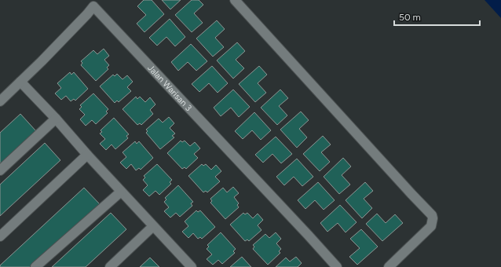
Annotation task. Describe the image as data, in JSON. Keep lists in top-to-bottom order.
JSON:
{
  "streets": {
    "street": ["Jalan Warisan 3"]
  },
  "scale_bar": "50 m"
}
